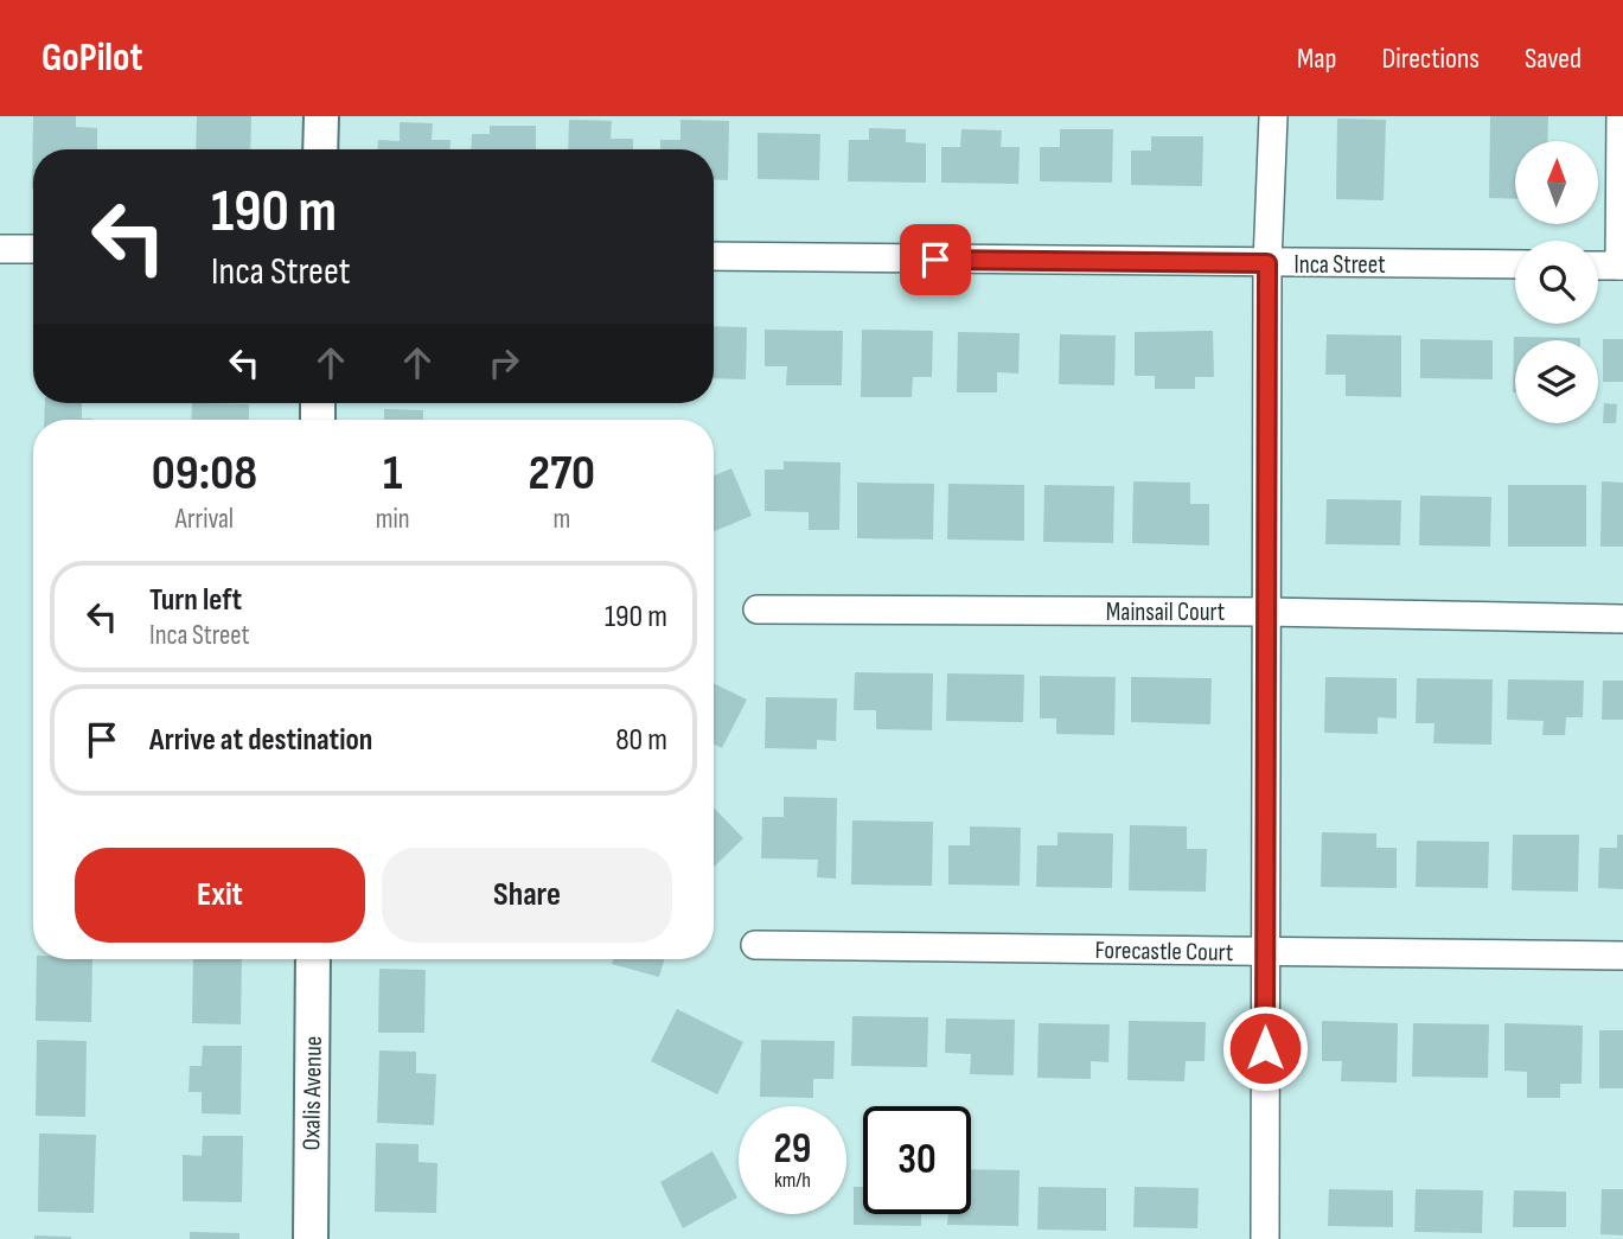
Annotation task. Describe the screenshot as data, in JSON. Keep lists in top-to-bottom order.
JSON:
{
  "streets": {
    "street": [
      "Inca Street",
      "Mainsail Court",
      "Forecastle Court",
      "Oxalis Avenue"
    ]
  },
  "north": "top",
  "page": {
    "header": "GoPilot",
    "nav": ["Map", "Directions", "Saved"],
    "turn": ["190 m", "Inca Street"],
    "eta": [
      "09:08",
      "Arrival",
      "1",
      "min",
      "270",
      "m"
    ],
    "list": [
      {
        "name": "Turn left",
        "note": "Inca Street",
        "value": "190 m"
      },
      {
        "name": "Arrive at destination",
        "value": "80 m"
      }
    ],
    "buttons": ["Exit", "Share"],
    "speed": "29 km/h",
    "limit": "30"
  }
}
